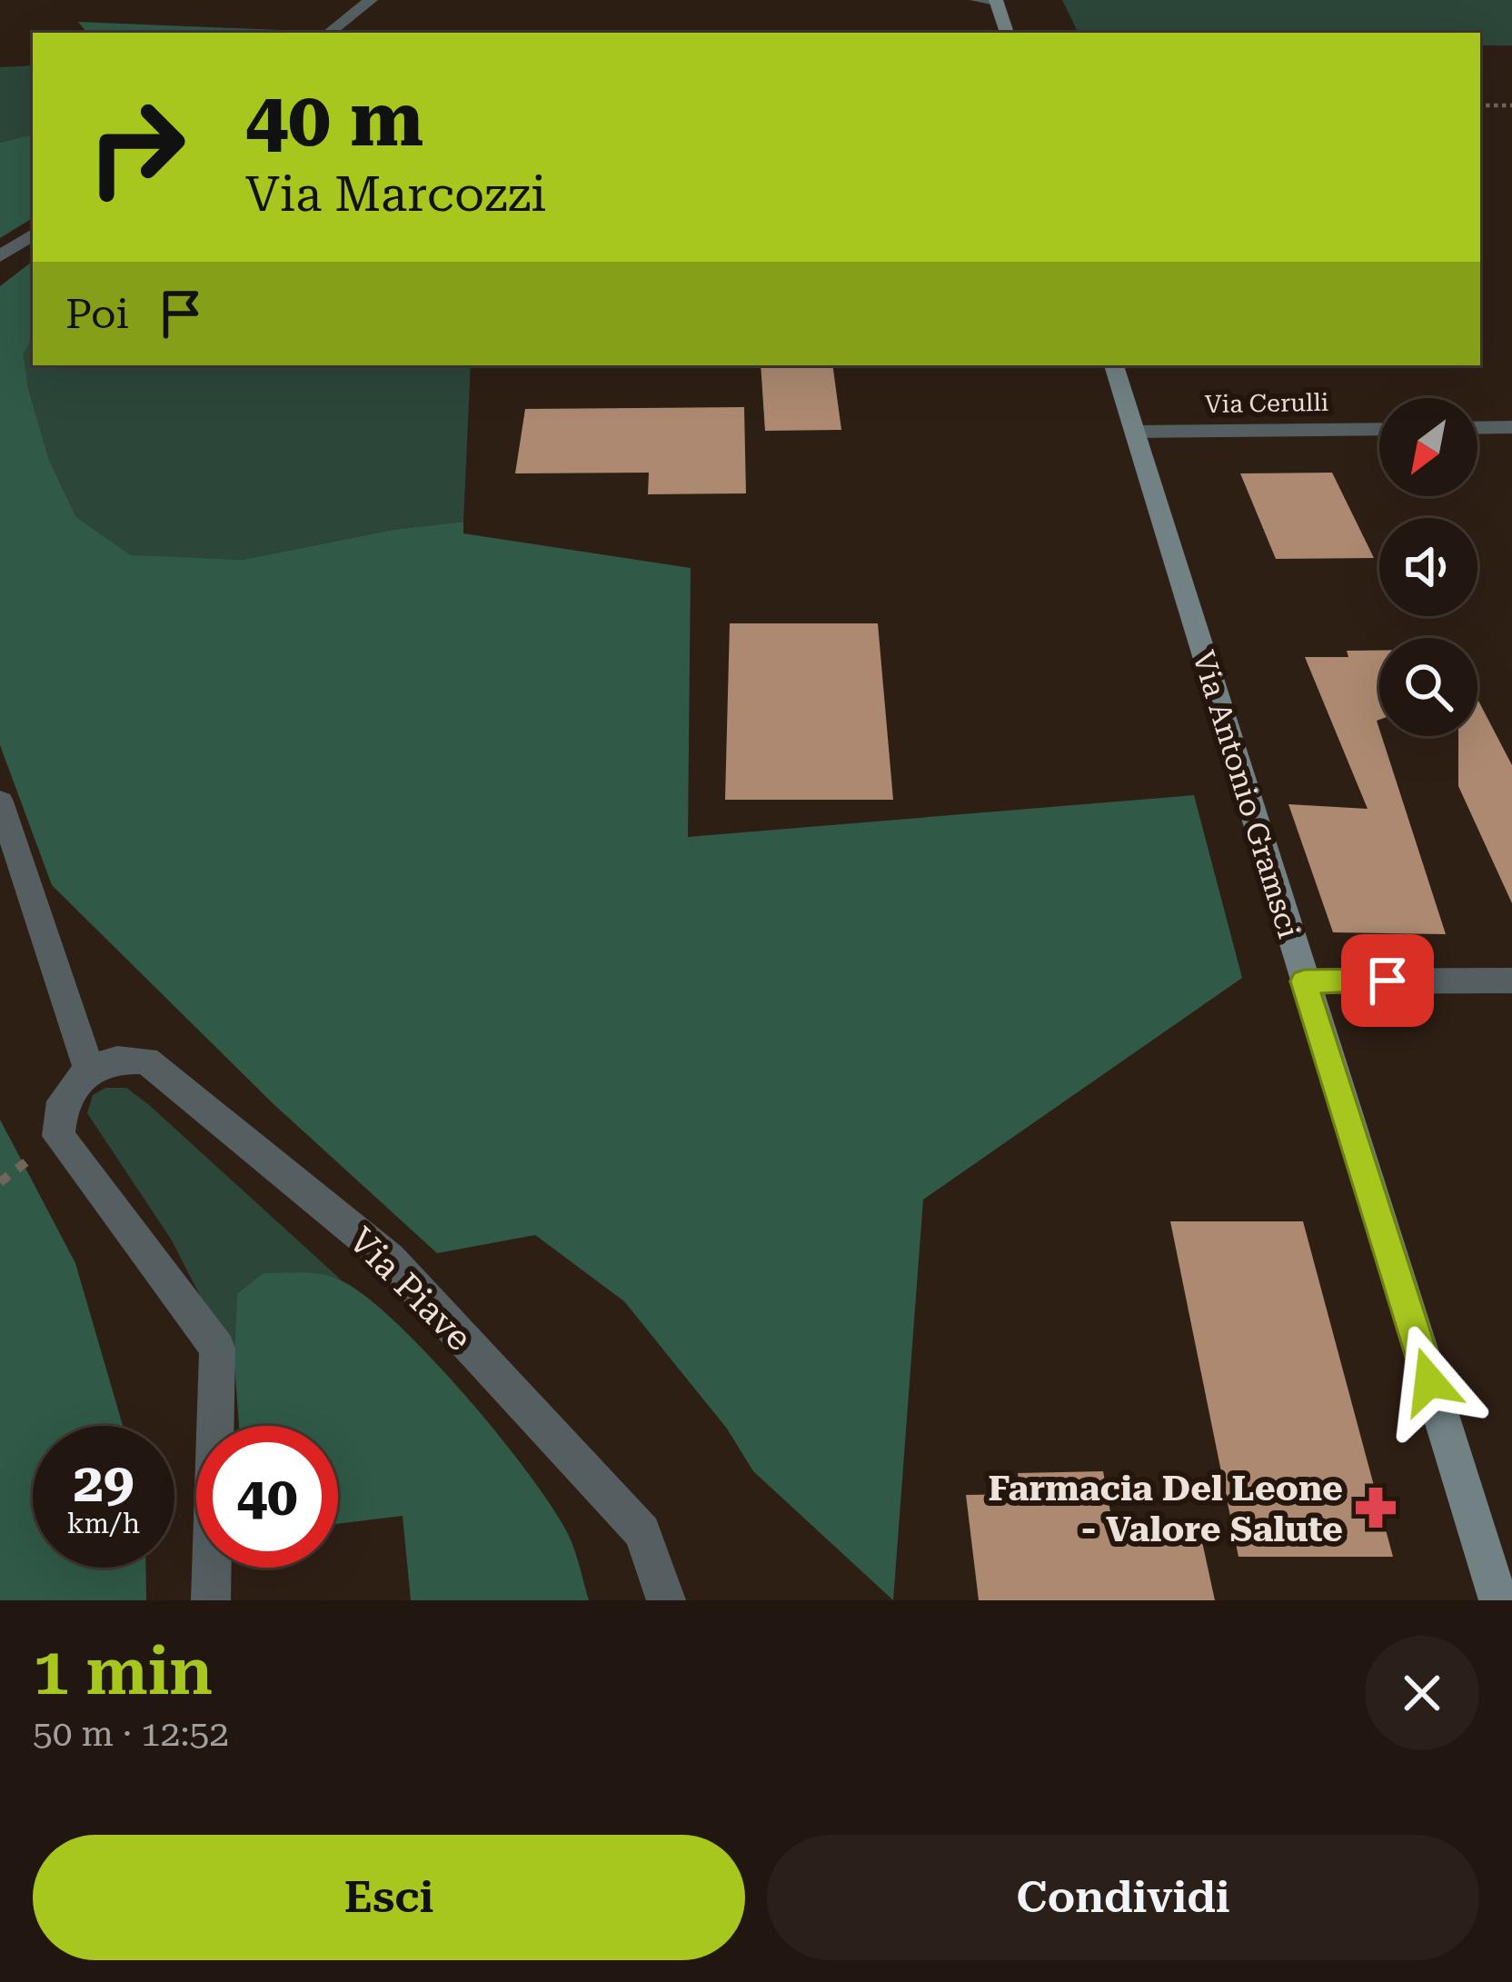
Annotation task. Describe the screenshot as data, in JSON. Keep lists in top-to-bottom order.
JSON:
{
  "streets": {
    "street": ["Via Cerulli", "Via Antonio Gramsci", "Via Piave"]
  },
  "crossings": [
    ["Via Cerulli", "Via Antonio Gramsci"]
  ],
  "places": {
    "pharmacy": ["Farmacia Del Leone - Valore Salute"]
  },
  "north": "bottom left",
  "page": {
    "turn": ["40 m", "Via Marcozzi"],
    "then": "Poi",
    "speed": "29 km/h",
    "limit": "40",
    "heading": ["1 min", "50 m · 12:52"],
    "buttons": ["Esci", "Condividi"]
  }
}
